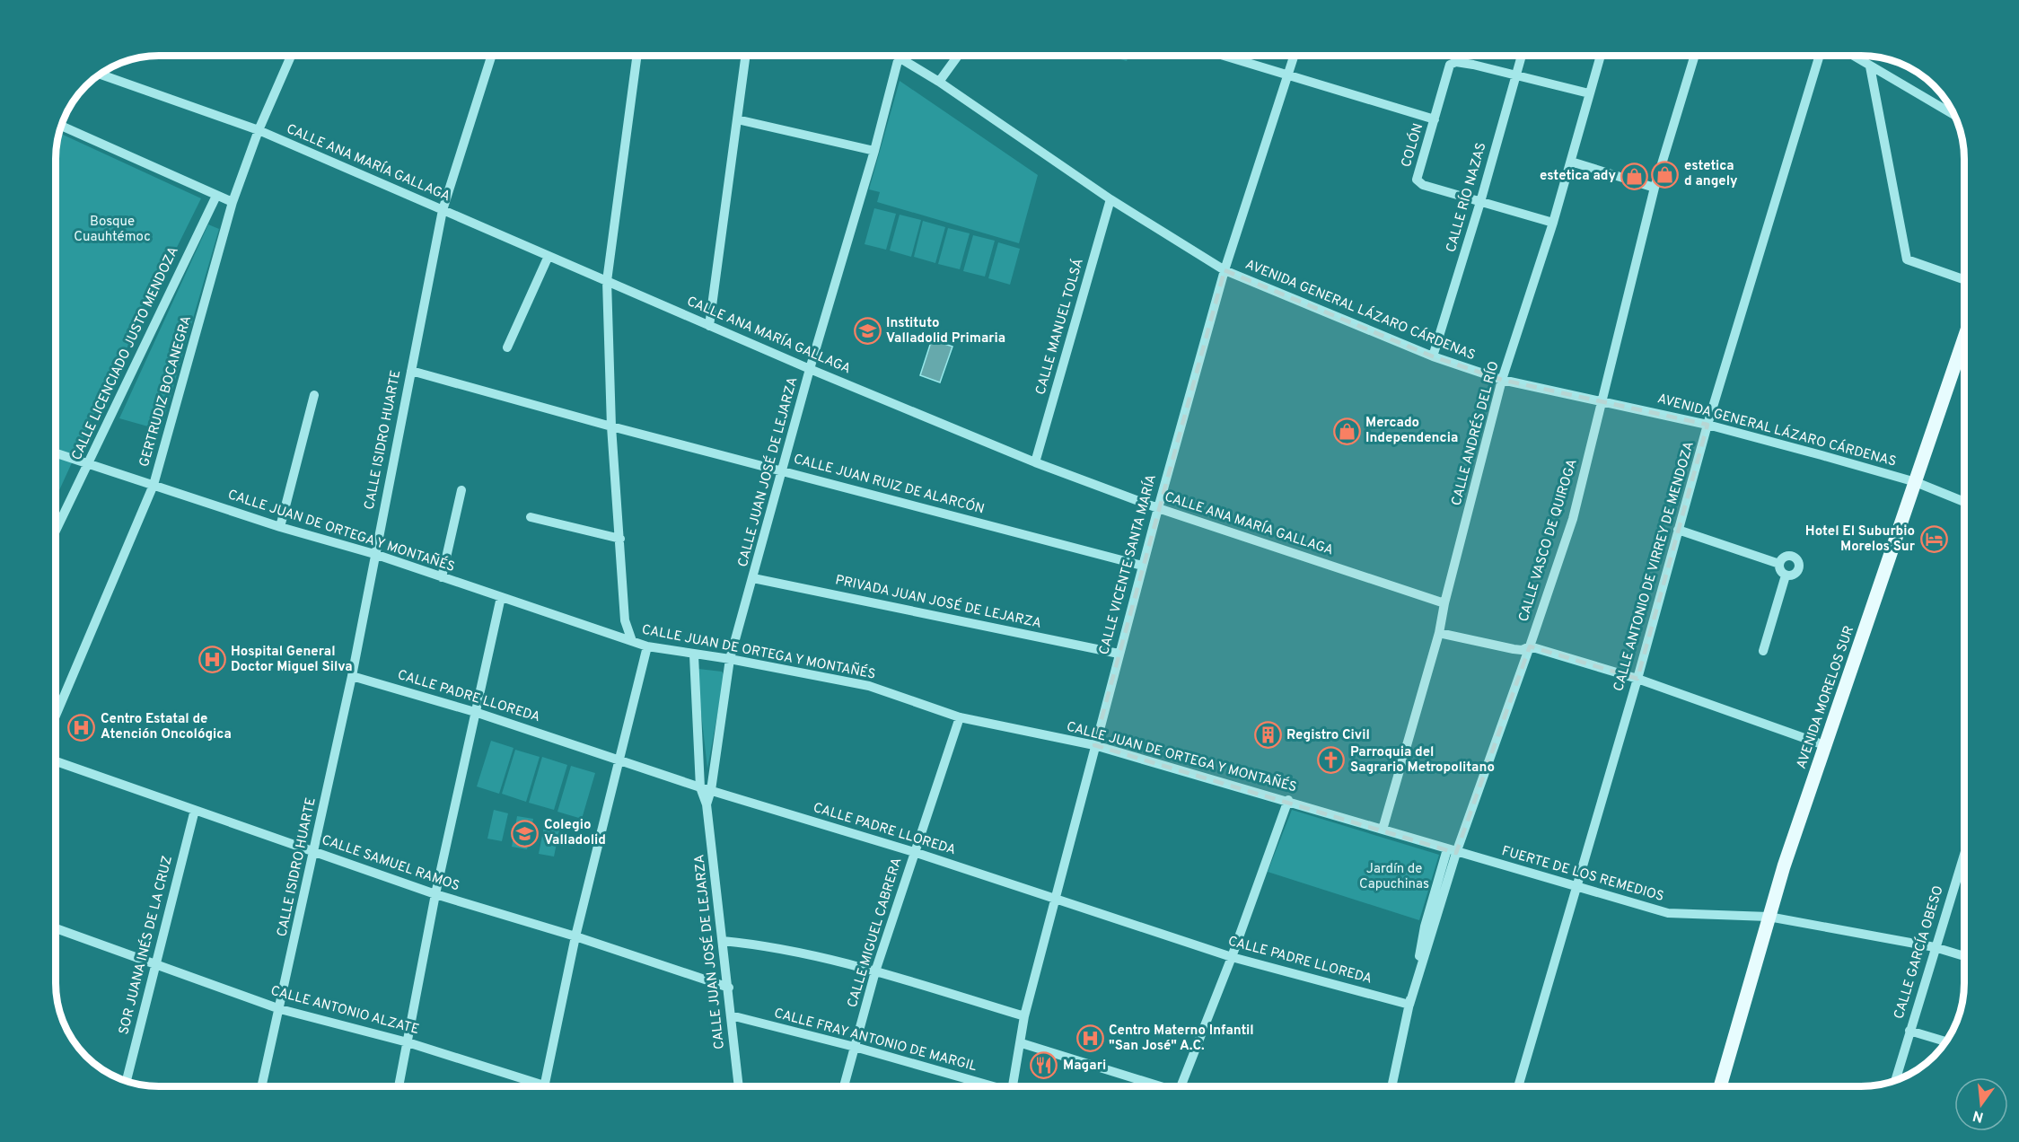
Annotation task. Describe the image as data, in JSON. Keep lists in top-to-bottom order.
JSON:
{
  "streets": {
    "main road": ["AVENIDA MORELOS SUR"],
    "street": [
      "COLÓN",
      "CALLE ANA MARÍA GALLAGA",
      "CALLE RÍO NAZAS",
      "AVENIDA GENERAL LÁZARO CÁRDENAS",
      "CALLE MANUEL TOLSÁ",
      "CALLE LICENCIADO JUSTO MENDOZA",
      "GERTRUDIZ BOCANEGRA",
      "CALLE ANDRÉS DEL RÍO",
      "CALLE ISIDRO HUARTE",
      "CALLE JUAN JOSÉ DE LEJARZA",
      "CALLE JUAN RUIZ DE ALARCÓN",
      "CALLE JUAN DE ORTEGA Y MONTAÑÉS",
      "CALLE VASCO DE QUIROGA",
      "CALLE VICENTE SANTA MARÍA",
      "CALLE ANTONIO DE VIRREY DE MENDOZA",
      "PRIVADA JUAN JOSÉ DE LEJARZA",
      "CALLE PADRE LLOREDA",
      "CALLE SAMUEL RAMOS",
      "FUERTE DE LOS REMEDIOS",
      "CALLE MIGUEL CABRERA",
      "SOR JUANA INÉS DE LA CRUZ",
      "CALLE GARCÍA OBESO",
      "CALLE ANTONIO ALZATE",
      "CALLE FRAY ANTONIO DE MARGIL"
    ]
  },
  "crossings": [
    ["COLÓN", "CALLE RÍO NAZAS"],
    ["CALLE ANA MARÍA GALLAGA", "CALLE MANUEL TOLSÁ"],
    ["CALLE ANA MARÍA GALLAGA", "GERTRUDIZ BOCANEGRA"],
    ["CALLE ANA MARÍA GALLAGA", "CALLE ANDRÉS DEL RÍO"],
    ["CALLE ANA MARÍA GALLAGA", "CALLE ISIDRO HUARTE"],
    ["CALLE ANA MARÍA GALLAGA", "CALLE JUAN JOSÉ DE LEJARZA"],
    ["CALLE ANA MARÍA GALLAGA", "CALLE VICENTE SANTA MARÍA"],
    ["CALLE RÍO NAZAS", "AVENIDA GENERAL LÁZARO CÁRDENAS"],
    ["AVENIDA GENERAL LÁZARO CÁRDENAS", "CALLE MANUEL TOLSÁ"],
    ["AVENIDA GENERAL LÁZARO CÁRDENAS", "CALLE ANDRÉS DEL RÍO"],
    ["AVENIDA GENERAL LÁZARO CÁRDENAS", "CALLE JUAN JOSÉ DE LEJARZA"],
    ["AVENIDA GENERAL LÁZARO CÁRDENAS", "CALLE VASCO DE QUIROGA"],
    ["AVENIDA GENERAL LÁZARO CÁRDENAS", "CALLE VICENTE SANTA MARÍA"],
    ["AVENIDA GENERAL LÁZARO CÁRDENAS", "CALLE ANTONIO DE VIRREY DE MENDOZA"],
    ["AVENIDA GENERAL LÁZARO CÁRDENAS", "AVENIDA MORELOS SUR"],
    ["CALLE LICENCIADO JUSTO MENDOZA", "CALLE JUAN DE ORTEGA Y MONTAÑÉS"],
    ["GERTRUDIZ BOCANEGRA", "CALLE JUAN DE ORTEGA Y MONTAÑÉS"],
    ["CALLE ANDRÉS DEL RÍO", "CALLE JUAN DE ORTEGA Y MONTAÑÉS"],
    ["CALLE ISIDRO HUARTE", "CALLE JUAN RUIZ DE ALARCÓN"],
    ["CALLE ISIDRO HUARTE", "CALLE JUAN DE ORTEGA Y MONTAÑÉS"],
    ["CALLE ISIDRO HUARTE", "CALLE PADRE LLOREDA"],
    ["CALLE ISIDRO HUARTE", "CALLE SAMUEL RAMOS"],
    ["CALLE ISIDRO HUARTE", "CALLE ANTONIO ALZATE"],
    ["CALLE JUAN JOSÉ DE LEJARZA", "CALLE JUAN RUIZ DE ALARCÓN"],
    ["CALLE JUAN JOSÉ DE LEJARZA", "CALLE JUAN DE ORTEGA Y MONTAÑÉS"],
    ["CALLE JUAN JOSÉ DE LEJARZA", "PRIVADA JUAN JOSÉ DE LEJARZA"],
    ["CALLE JUAN JOSÉ DE LEJARZA", "CALLE PADRE LLOREDA"],
    ["CALLE JUAN JOSÉ DE LEJARZA", "CALLE SAMUEL RAMOS"],
    ["CALLE JUAN JOSÉ DE LEJARZA", "CALLE FRAY ANTONIO DE MARGIL"],
    ["CALLE JUAN RUIZ DE ALARCÓN", "CALLE VICENTE SANTA MARÍA"],
    ["CALLE JUAN DE ORTEGA Y MONTAÑÉS", "CALLE VASCO DE QUIROGA"],
    ["CALLE JUAN DE ORTEGA Y MONTAÑÉS", "CALLE VICENTE SANTA MARÍA"],
    ["CALLE JUAN DE ORTEGA Y MONTAÑÉS", "FUERTE DE LOS REMEDIOS"],
    ["CALLE JUAN DE ORTEGA Y MONTAÑÉS", "CALLE MIGUEL CABRERA"],
    ["CALLE VASCO DE QUIROGA", "CALLE PADRE LLOREDA"],
    ["CALLE VASCO DE QUIROGA", "FUERTE DE LOS REMEDIOS"],
    ["CALLE VICENTE SANTA MARÍA", "PRIVADA JUAN JOSÉ DE LEJARZA"],
    ["CALLE VICENTE SANTA MARÍA", "CALLE PADRE LLOREDA"],
    ["CALLE ANTONIO DE VIRREY DE MENDOZA", "FUERTE DE LOS REMEDIOS"],
    ["CALLE PADRE LLOREDA", "CALLE MIGUEL CABRERA"],
    ["AVENIDA MORELOS SUR", "FUERTE DE LOS REMEDIOS"],
    ["CALLE SAMUEL RAMOS", "SOR JUANA INÉS DE LA CRUZ"],
    ["FUERTE DE LOS REMEDIOS", "CALLE GARCÍA OBESO"],
    ["CALLE MIGUEL CABRERA", "CALLE FRAY ANTONIO DE MARGIL"],
    ["SOR JUANA INÉS DE LA CRUZ", "CALLE ANTONIO ALZATE"]
  ],
  "parks": ["Bosque Cuauhtémoc", "Jardín de Capuchinas"],
  "places": {
    "shop": ["estetica d angely", "estetica ady", "Mercado Independencia"],
    "school or university": ["Instituto Valladolid Primaria", "Colegio Valladolid"],
    "hotel": ["Hotel El Suburbio Morelos Sur"],
    "hospital": ["Hospital General Doctor Miguel Silva", "Centro Estatal de Atención Oncológica", "Centro Materno Infantil \"San José\" A.C."],
    "building": ["Registro Civil"],
    "church": ["Parroquia del Sagrario Metropolitano"],
    "restaurant": ["Magari"]
  },
  "north": "bottom"
}
